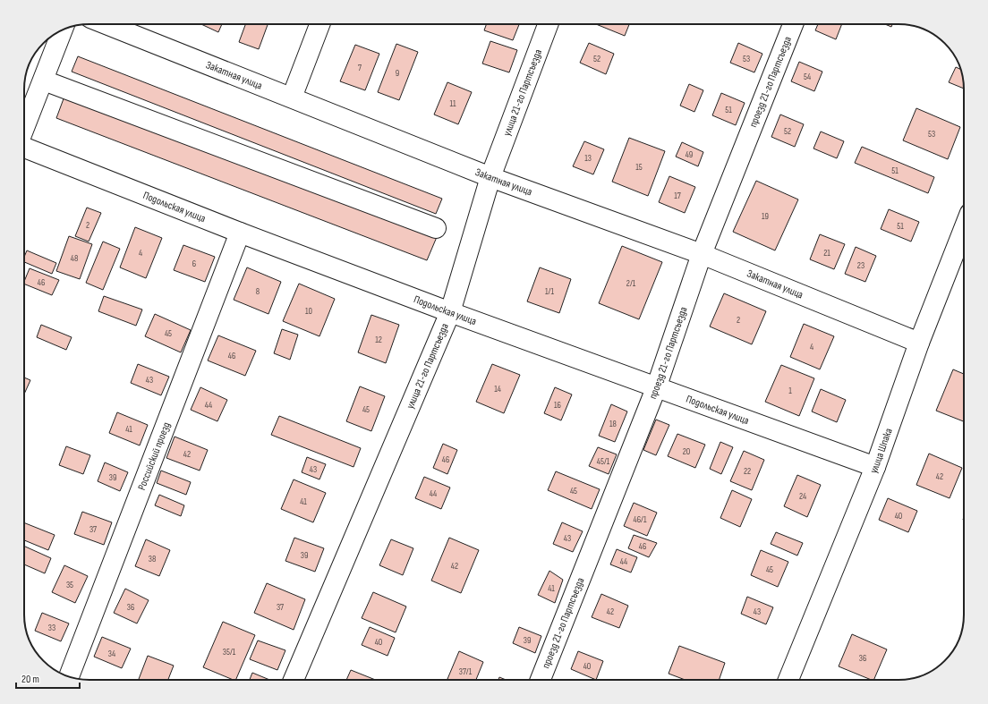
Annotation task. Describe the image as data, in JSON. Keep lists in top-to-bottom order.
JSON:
{
  "streets": {
    "street": [
      "Закатная улица",
      "проезд 21-го Партсъезда",
      "улица 21-го Партсъезда",
      "Подольская улица",
      "улица Шпака",
      "Российский проезд"
    ]
  },
  "crossings": [
    ["Закатная улица", "проезд 21-го Партсъезда"],
    ["Закатная улица", "улица 21-го Партсъезда"],
    ["Закатная улица", "улица Шпака"],
    ["проезд 21-го Партсъезда", "Подольская улица"],
    ["улица 21-го Партсъезда", "Подольская улица"],
    ["Подольская улица", "улица Шпака"],
    ["Подольская улица", "Российский проезд"]
  ],
  "house_numbers": [
    "52",
    "53",
    "7",
    "9",
    "54",
    "11",
    "51",
    "52",
    "53",
    "49",
    "13",
    "15",
    "51",
    "17",
    "19",
    "2",
    "51",
    "4",
    "21",
    "48",
    "6",
    "23",
    "46",
    "2/1",
    "8",
    "1/1",
    "10",
    "2",
    "45",
    "12",
    "4",
    "46",
    "43",
    "14",
    "1",
    "44",
    "16",
    "45",
    "18",
    "41",
    "20",
    "42",
    "46",
    "45/1",
    "43",
    "22",
    "42",
    "39",
    "45",
    "44",
    "24",
    "41",
    "40",
    "46/1",
    "37",
    "43",
    "46",
    "39",
    "38",
    "44",
    "42",
    "45",
    "35",
    "41",
    "36",
    "37",
    "42",
    "43",
    "33",
    "39",
    "40",
    "35/1",
    "34",
    "36",
    "40",
    "37/1"
  ],
  "scale_bar": "20 m"
}
